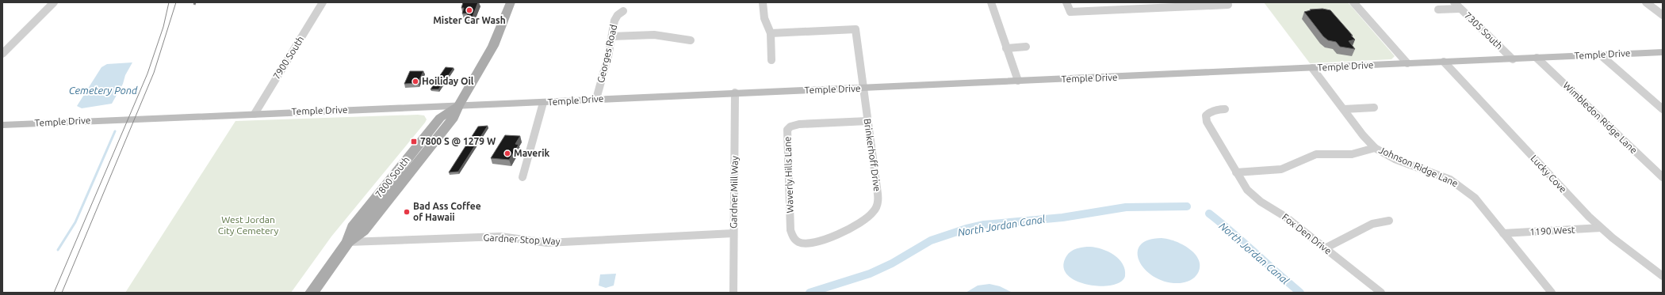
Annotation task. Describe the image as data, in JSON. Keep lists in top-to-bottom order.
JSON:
{
  "streets": {
    "main road": ["7800 South"],
    "street": [
      "7305 South",
      "Georges Road",
      "Temple Drive",
      "7900 South",
      "Wimbledon Ridge Lane",
      "Brinkerhoff Drive",
      "Johnson Ridge Lane",
      "Lucky Cove",
      "Waverly Hills Lane",
      "Gardner Mill Way",
      "1190 West",
      "Fox Den Drive",
      "Gardner Stop Way"
    ]
  },
  "crossings": [
    ["7305 South", "Temple Drive"],
    ["Georges Road", "Temple Drive"],
    ["Temple Drive", "7900 South"],
    ["Temple Drive", "Wimbledon Ridge Lane"],
    ["Temple Drive", "Brinkerhoff Drive"],
    ["Temple Drive", "Johnson Ridge Lane"],
    ["Temple Drive", "Lucky Cove"],
    ["Temple Drive", "7800 South"],
    ["Temple Drive", "Gardner Mill Way"],
    ["Brinkerhoff Drive", "Waverly Hills Lane"],
    ["Johnson Ridge Lane", "1190 West"],
    ["Lucky Cove", "1190 West"],
    ["7800 South", "Gardner Stop Way"],
    ["Gardner Mill Way", "Gardner Stop Way"]
  ],
  "water": ["Cemetery Pond", "North Jordan Canal"],
  "parks": ["West Jordan City Cemetery"],
  "places": {
    "other": [
      "Mister Car Wash",
      "Hoiliday Oil",
      "Maverik",
      "Bad Ass Coffee of Hawaii"
    ],
    "transit": ["7800 S @ 1279 W"]
  }
}
